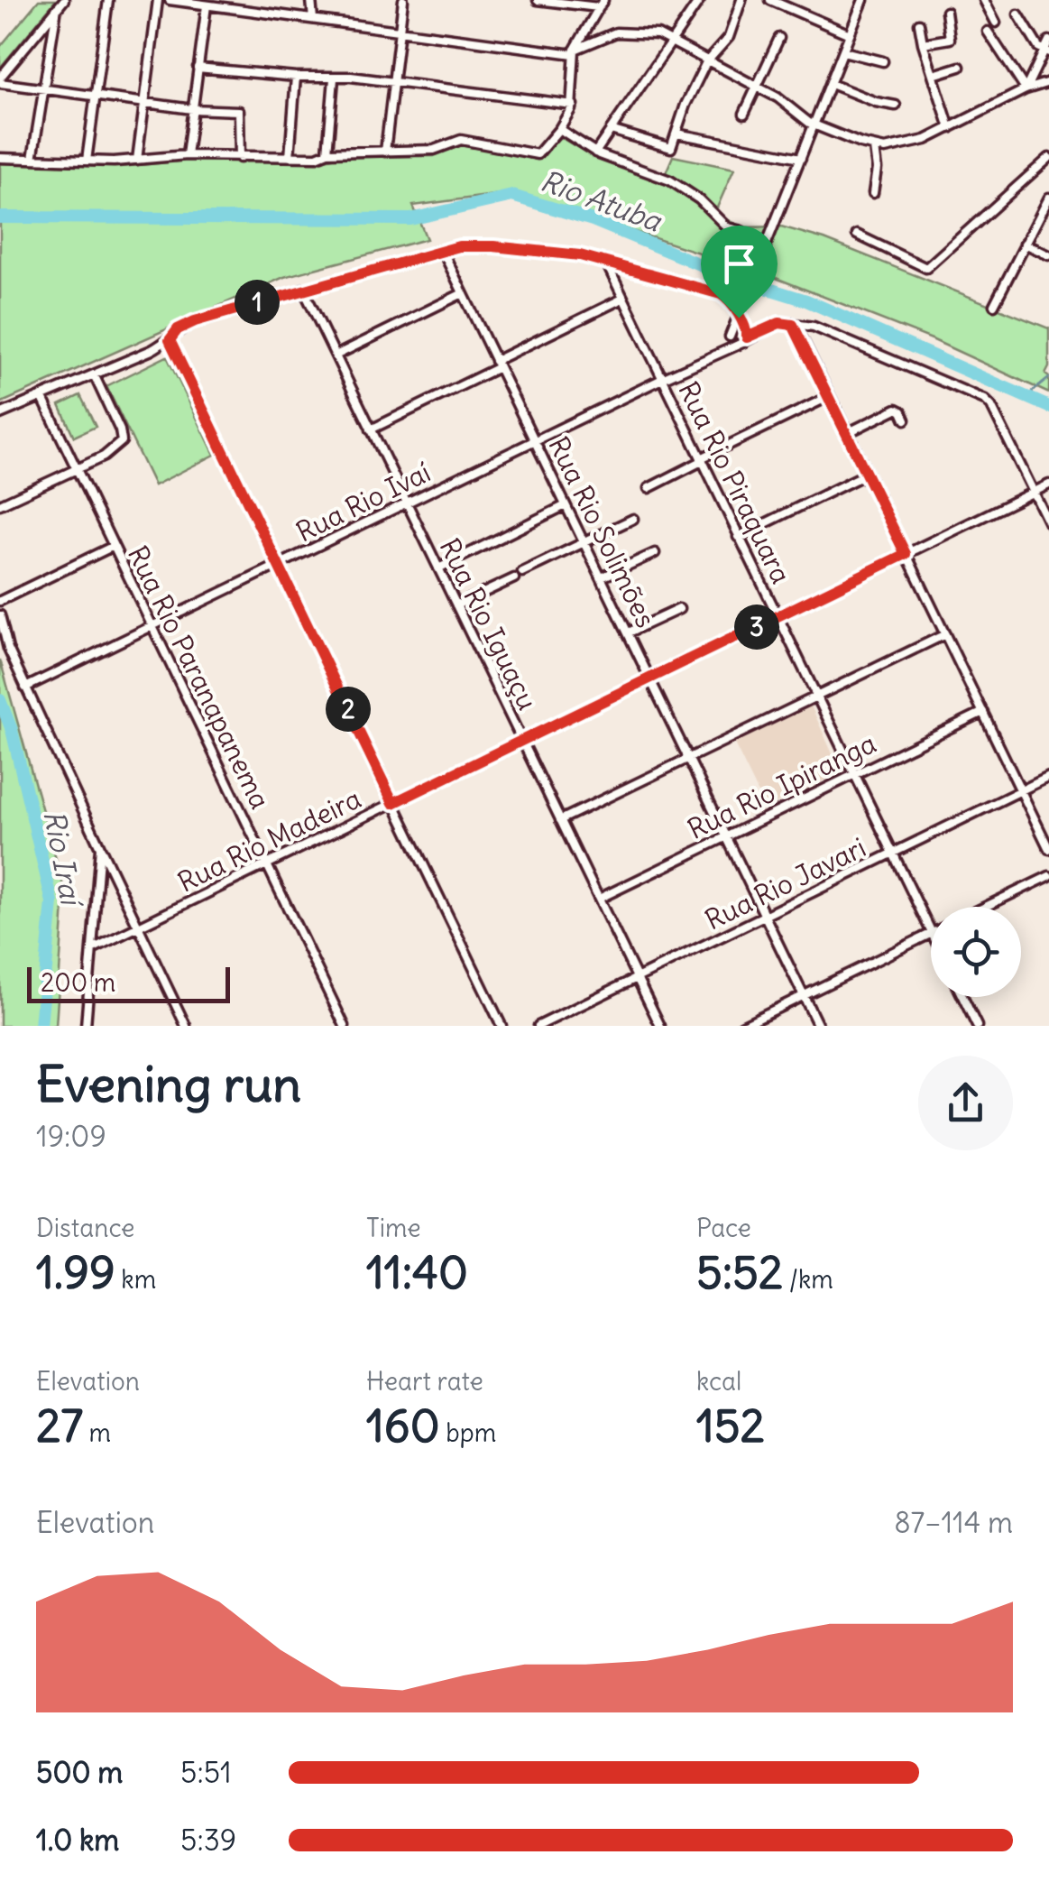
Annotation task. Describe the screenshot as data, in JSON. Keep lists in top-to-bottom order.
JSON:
{
  "streets": {
    "street": [
      "Rua Rio Piraquara",
      "Rua Rio Ivaí",
      "Rua Rio Solimões",
      "Rua Rio Iguaçu",
      "Rua Rio Paranapanema",
      "Rua Rio Ipiranga",
      "Rua Rio Madeira",
      "Rua Rio Javari"
    ]
  },
  "crossings": [
    ["Rua Rio Piraquara", "Rua Rio Ivaí"],
    ["Rua Rio Piraquara", "Rua Rio Ipiranga"],
    ["Rua Rio Piraquara", "Rua Rio Madeira"],
    ["Rua Rio Piraquara", "Rua Rio Javari"],
    ["Rua Rio Ivaí", "Rua Rio Solimões"],
    ["Rua Rio Ivaí", "Rua Rio Iguaçu"],
    ["Rua Rio Ivaí", "Rua Rio Paranapanema"],
    ["Rua Rio Solimões", "Rua Rio Ipiranga"],
    ["Rua Rio Solimões", "Rua Rio Madeira"],
    ["Rua Rio Solimões", "Rua Rio Javari"],
    ["Rua Rio Iguaçu", "Rua Rio Ipiranga"],
    ["Rua Rio Iguaçu", "Rua Rio Madeira"],
    ["Rua Rio Iguaçu", "Rua Rio Javari"],
    ["Rua Rio Paranapanema", "Rua Rio Madeira"]
  ],
  "water": ["Rio Atuba", "Rio Iraí"],
  "scale_bar": "200 m",
  "page": {
    "pins": ["1", "3", "2"],
    "scale": "200 m",
    "heading": ["Evening run", "19:09"],
    "stats": [
      ["Distance", "1.99 km"],
      ["Time", "11:40"],
      ["Pace", "5:52 /km"],
      ["Elevation", "27 m"],
      ["Heart rate", "160 bpm"],
      ["kcal", "152"]
    ],
    "chart": ["Elevation", "87–114 m"],
    "list": [
      {
        "name": "500 m",
        "note": "5:51"
      },
      {
        "name": "1.0 km",
        "note": "5:39"
      }
    ]
  }
}
